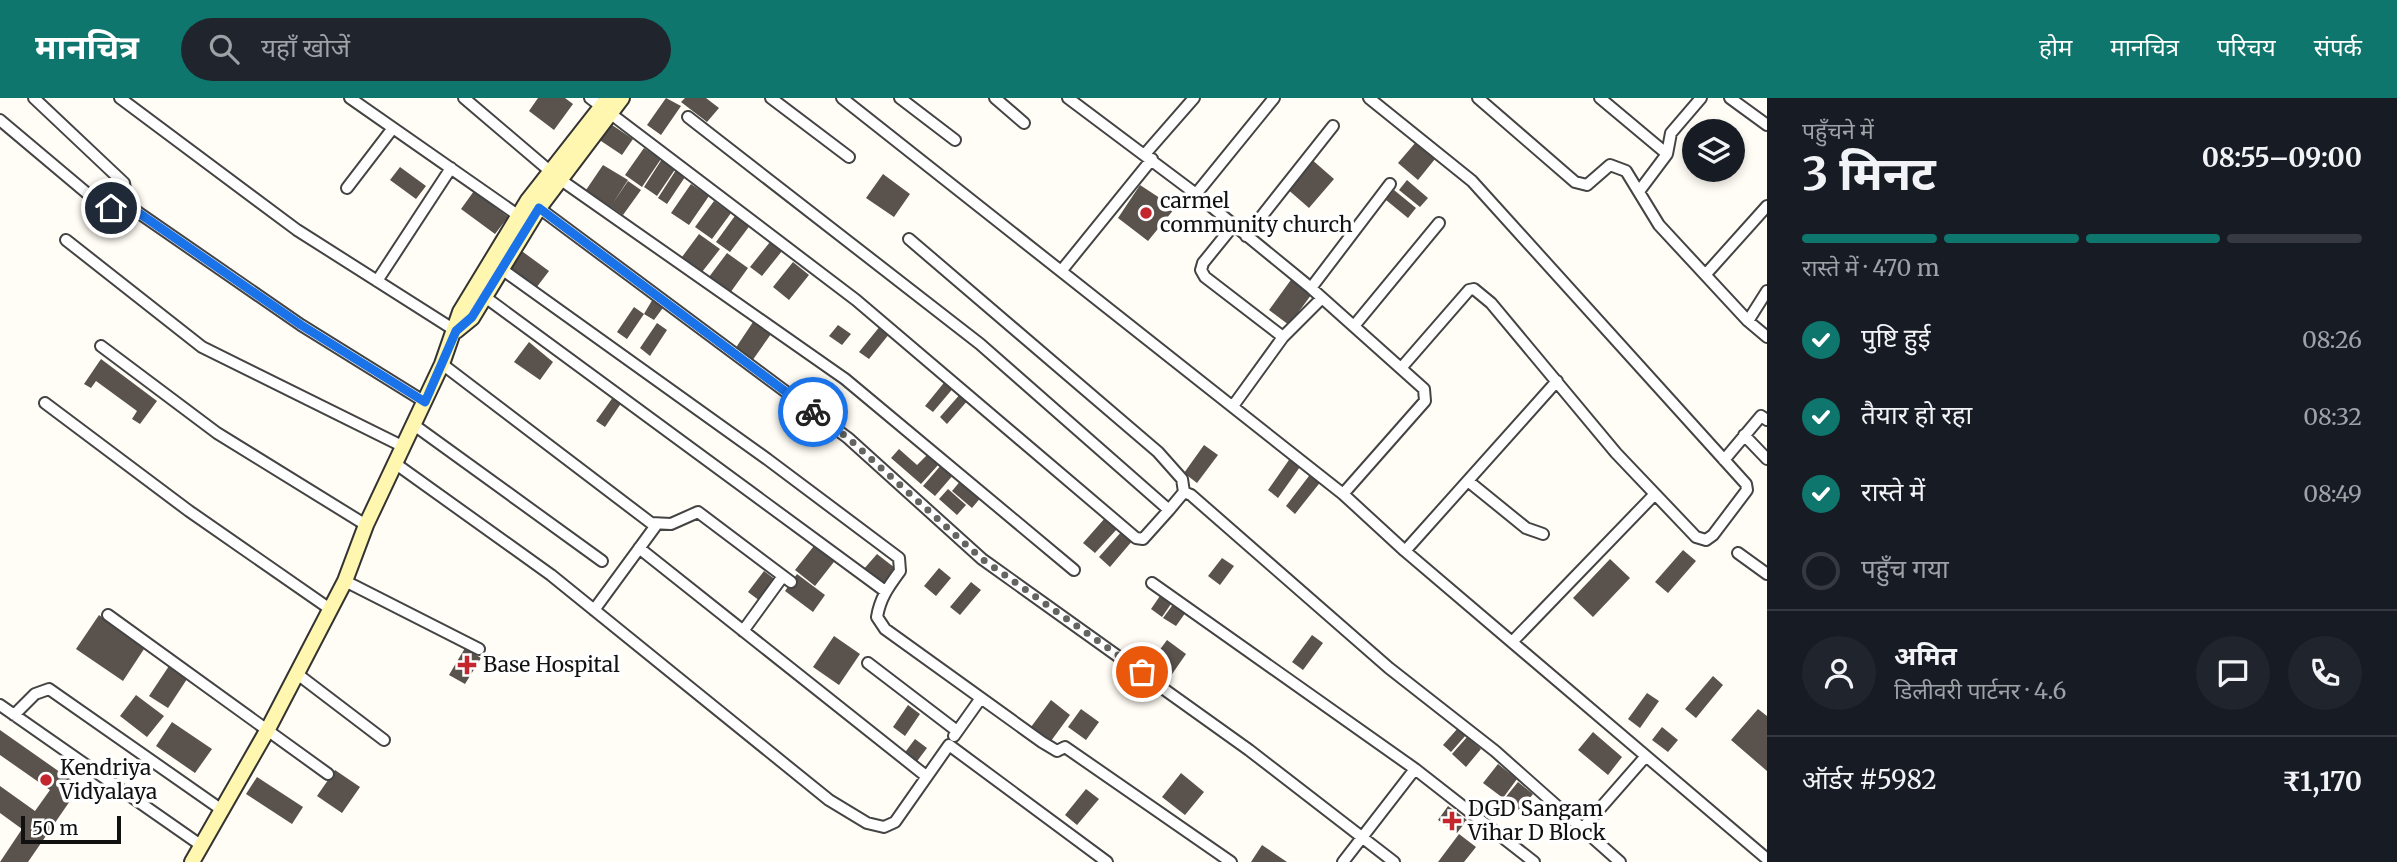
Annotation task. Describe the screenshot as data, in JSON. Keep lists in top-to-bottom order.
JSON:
{
  "places": {
    "other": ["carmel community church", "Kendriya Vidyalaya"],
    "health": ["Base Hospital", "DGD Sangam Vihar D Block"]
  },
  "scale_bar": "50 m",
  "page": {
    "header": "मानचित्र",
    "search": "यहाँ खोजें",
    "nav": [
      "होम",
      "मानचित्र",
      "परिचय",
      "संपर्क"
    ],
    "heading": ["3 मिनट", "पहुँचने में", "08:55–09:00"],
    "panel": [
      "अमित",
      "डिलीवरी पार्टनर · 4.6",
      "ऑर्डर #5982",
      "₹1,170"
    ],
    "bar": "रास्ते में · 470 m",
    "list": [
      ["पुष्टि हुई", "08:26"],
      ["तैयार हो रहा", "08:32"],
      ["रास्ते में", "08:49"],
      "पहुँच गया"
    ],
    "scale": "50 m"
  }
}
